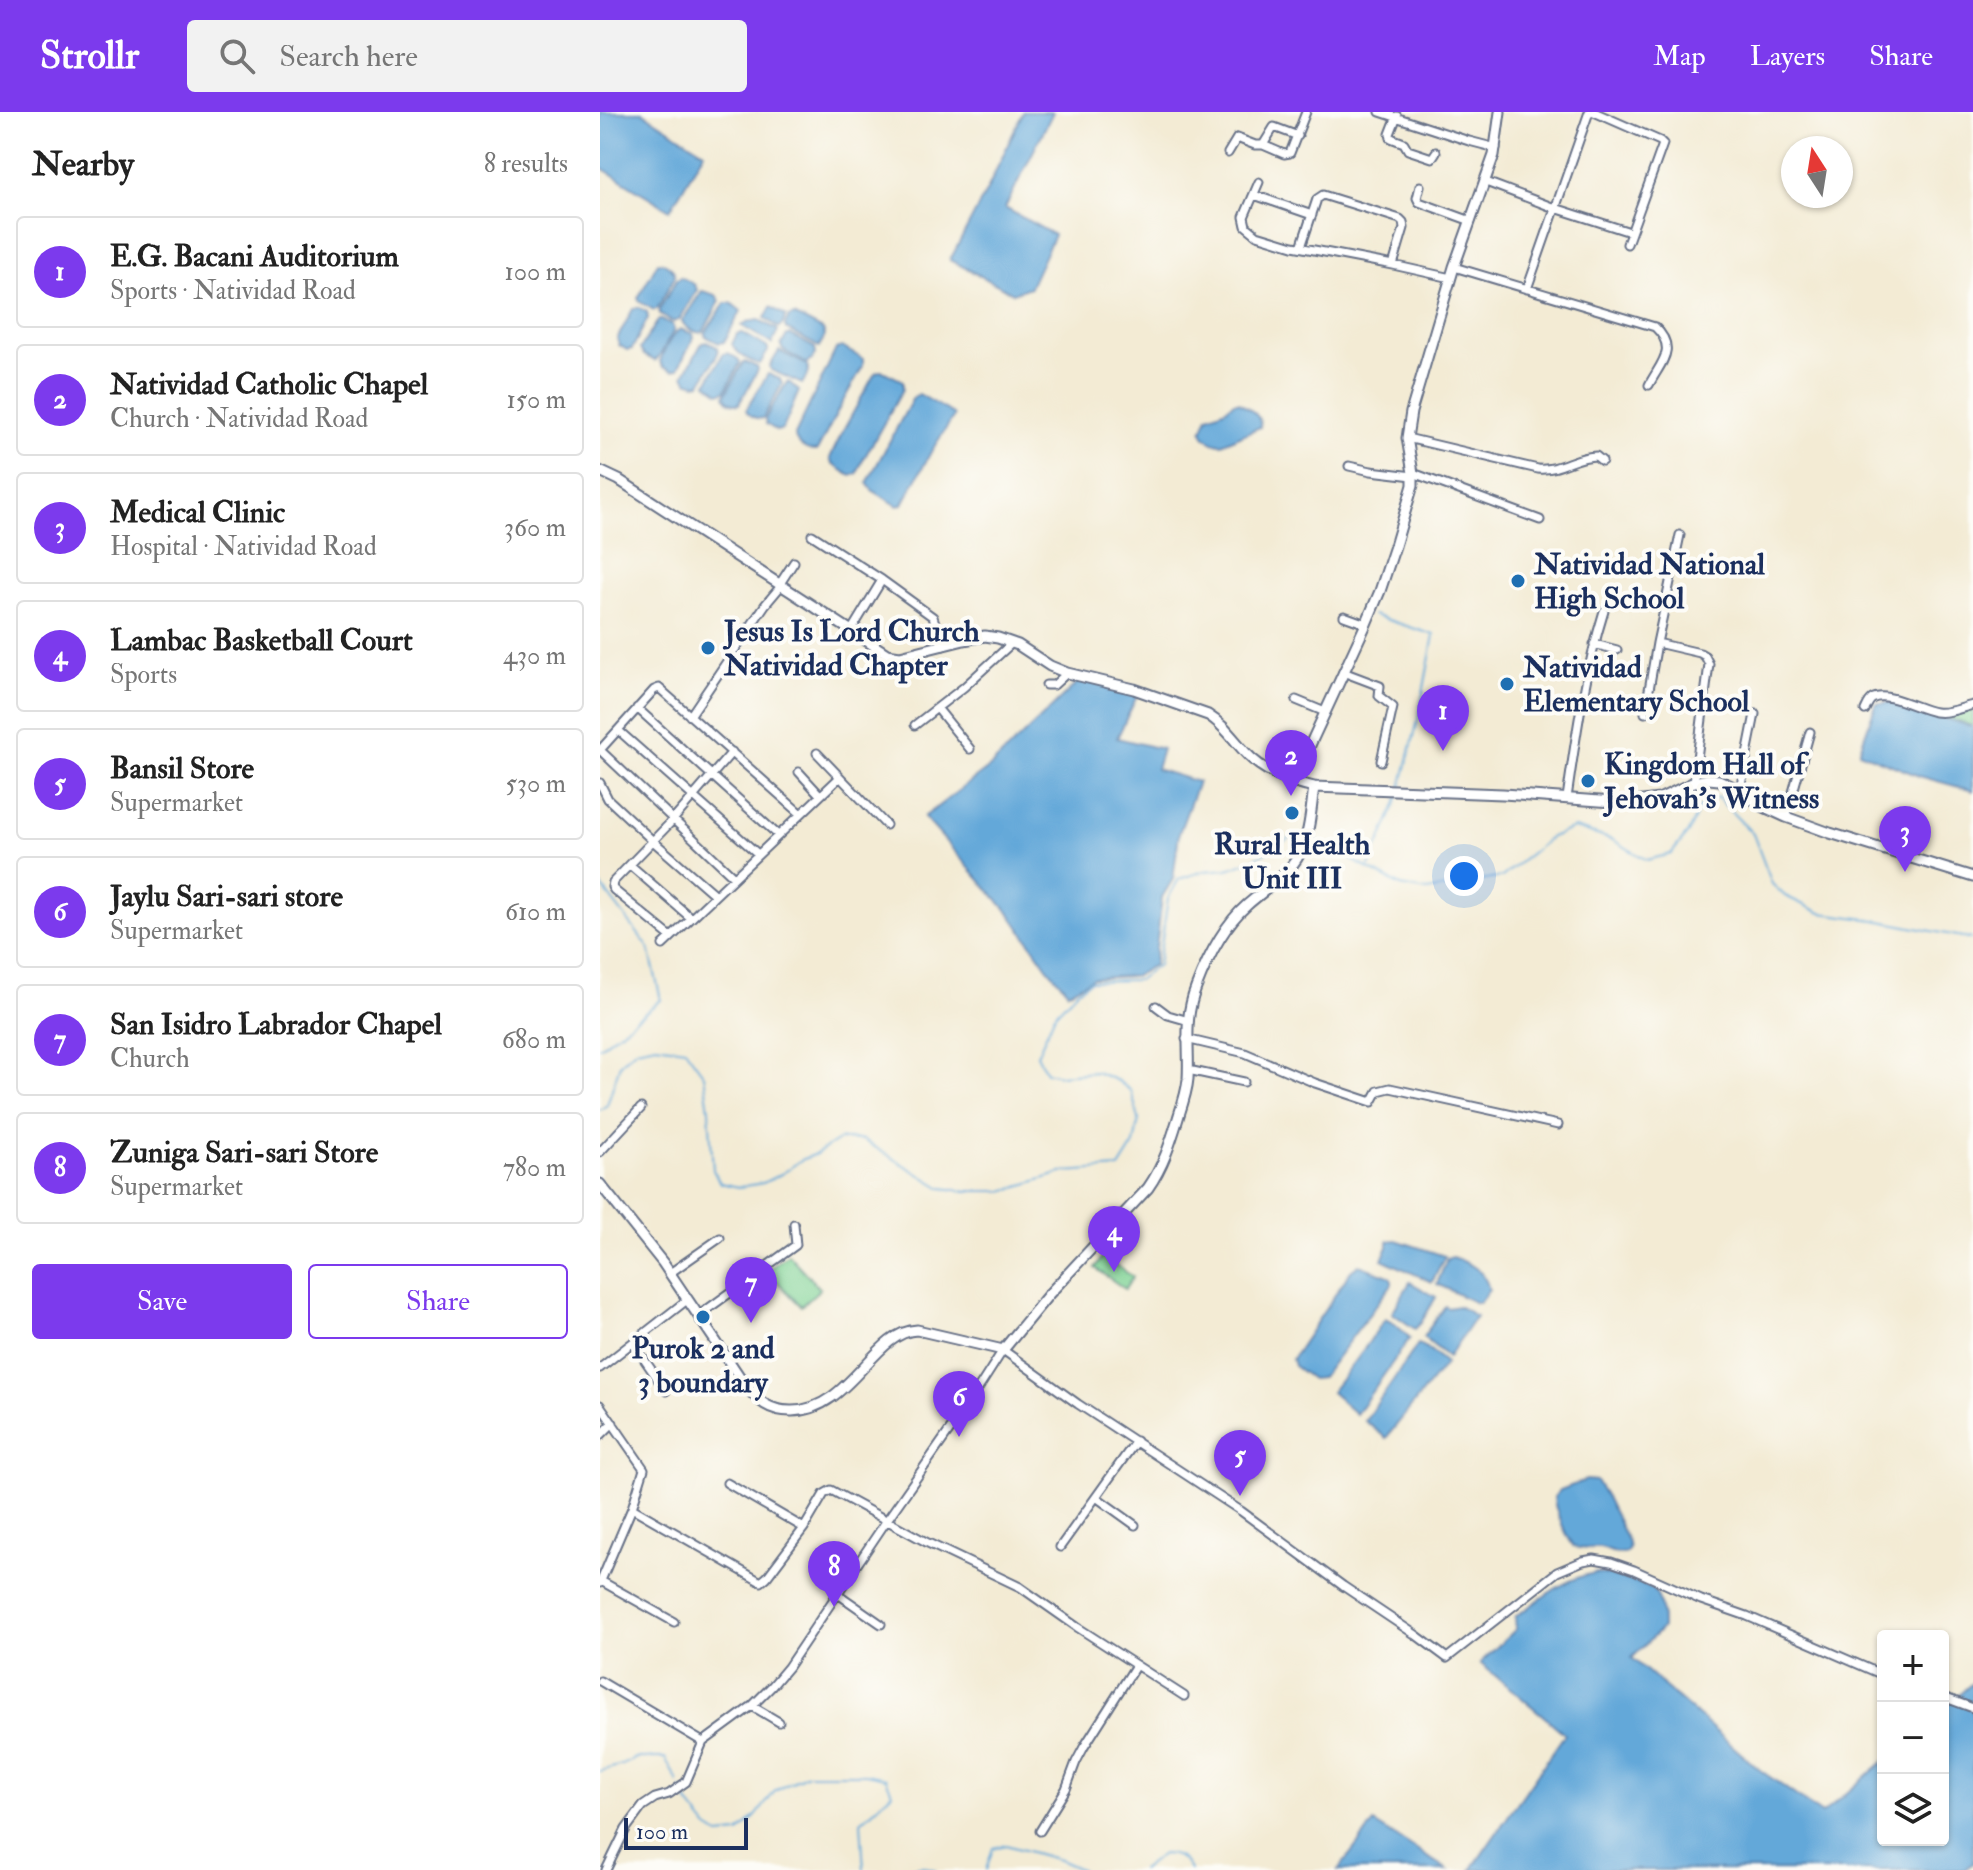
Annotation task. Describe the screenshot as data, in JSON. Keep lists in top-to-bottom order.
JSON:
{
  "places": [
    "Natividad National High School",
    "Jesus Is Lord Church Natividad Chapter",
    "Natividad Elementary School",
    "Kingdom Hall of Jehovah's Witness",
    "Rural Health Unit III",
    "Purok 2 and 3 boundary"
  ],
  "scale_bar": "100 m",
  "north": "top",
  "page": {
    "header": "Strollr",
    "search": "Search here",
    "nav": ["Map", "Layers", "Share"],
    "heading": ["Nearby", "8 results"],
    "list": [
      {
        "mark": "1",
        "name": "E.G. Bacani Auditorium",
        "note": "Sports · Natividad Road",
        "value": "100 m"
      },
      {
        "mark": "2",
        "name": "Natividad Catholic Chapel",
        "note": "Church · Natividad Road",
        "value": "150 m"
      },
      {
        "mark": "3",
        "name": "Medical Clinic",
        "note": "Hospital · Natividad Road",
        "value": "360 m"
      },
      {
        "mark": "4",
        "name": "Lambac Basketball Court",
        "note": "Sports",
        "value": "430 m"
      },
      {
        "mark": "5",
        "name": "Bansil Store",
        "note": "Supermarket",
        "value": "530 m"
      },
      {
        "mark": "6",
        "name": "Jaylu Sari-sari store",
        "note": "Supermarket",
        "value": "610 m"
      },
      {
        "mark": "7",
        "name": "San Isidro Labrador Chapel",
        "note": "Church",
        "value": "680 m"
      },
      {
        "mark": "8",
        "name": "Zuniga Sari-sari Store",
        "note": "Supermarket",
        "value": "780 m"
      }
    ],
    "pins": [
      "1",
      "2",
      "3",
      "4",
      "7",
      "6",
      "5",
      "8"
    ],
    "buttons": ["Save", "Share"],
    "map_buttons": ["+", "−"],
    "scale": "100 m"
  }
}
